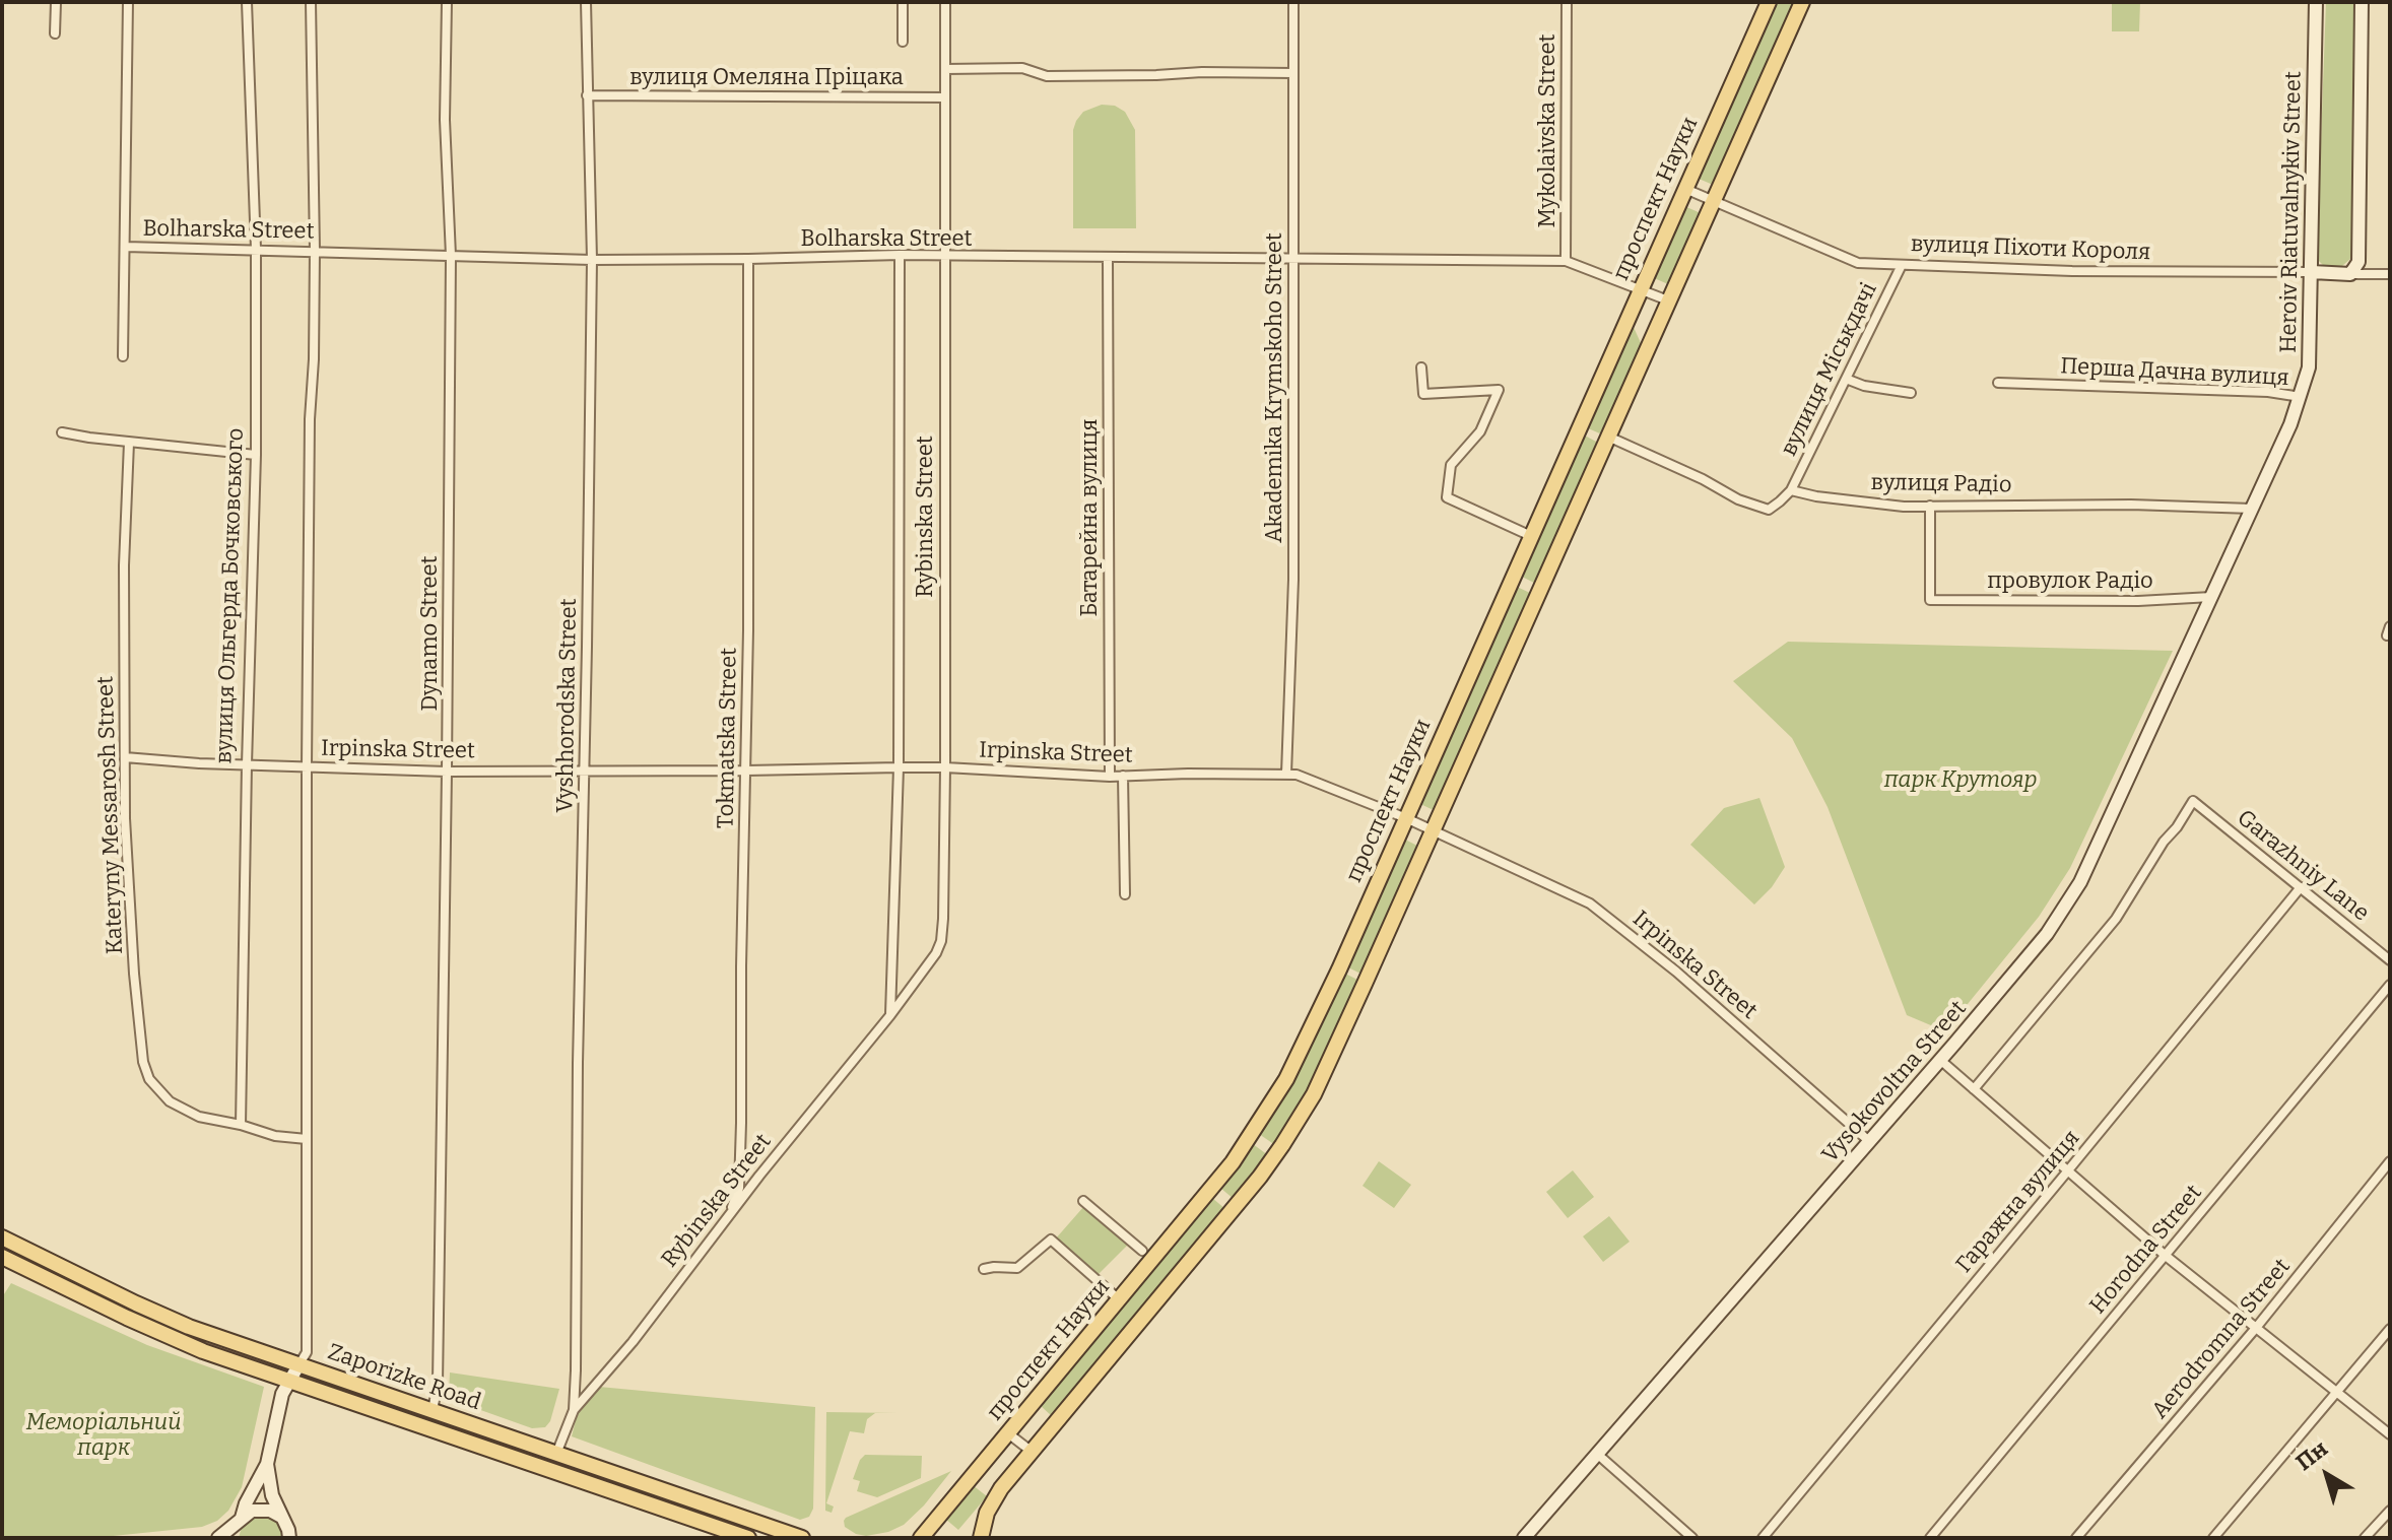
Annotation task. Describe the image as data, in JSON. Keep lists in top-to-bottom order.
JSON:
{
  "streets": {
    "main road": [
      "проспект Науки",
      "Heroiv Riatuvalnykiv Street",
      "вулиця Піхоти Короля",
      "Vysokovoltna Street",
      "Zaporizke Road"
    ],
    "street": [
      "вулиця Омеляна Пріцака",
      "Mykolaivska Street",
      "Bolharska Street",
      "вулиця Міськдачі",
      "Перша Дачна вулиця",
      "Akademika Krymskoho Street",
      "вулиця Радіо",
      "Rybinska Street",
      "Батарейна вулиця",
      "провулок Радіо",
      "вулиця Ольгерда Бочковського",
      "Dynamo Street",
      "Vyshhorodska Street",
      "Tokmatska Street",
      "Irpinska Street",
      "Kateryny Messarosh Street",
      "Garazhniy Lane",
      "Гаражна вулиця",
      "Horodna Street",
      "Aerodromna Street"
    ]
  },
  "crossings": [
    ["вулиця Омеляна Пріцака", "Rybinska Street"],
    ["вулиця Омеляна Пріцака", "Vyshhorodska Street"],
    ["Mykolaivska Street", "Bolharska Street"],
    ["проспект Науки", "Bolharska Street"],
    ["проспект Науки", "вулиця Піхоти Короля"],
    ["проспект Науки", "Irpinska Street"],
    ["Heroiv Riatuvalnykiv Street", "вулиця Піхоти Короля"],
    ["Heroiv Riatuvalnykiv Street", "Перша Дачна вулиця"],
    ["Heroiv Riatuvalnykiv Street", "вулиця Радіо"],
    ["Heroiv Riatuvalnykiv Street", "провулок Радіо"],
    ["Heroiv Riatuvalnykiv Street", "Vysokovoltna Street"],
    ["Bolharska Street", "Akademika Krymskoho Street"],
    ["Bolharska Street", "Rybinska Street"],
    ["Bolharska Street", "Батарейна вулиця"],
    ["Bolharska Street", "вулиця Ольгерда Бочковського"],
    ["Bolharska Street", "Dynamo Street"],
    ["Bolharska Street", "Vyshhorodska Street"],
    ["Bolharska Street", "Tokmatska Street"],
    ["вулиця Піхоти Короля", "вулиця Міськдачі"],
    ["вулиця Міськдачі", "вулиця Радіо"],
    ["Akademika Krymskoho Street", "Irpinska Street"],
    ["вулиця Радіо", "провулок Радіо"],
    ["Rybinska Street", "Vyshhorodska Street"],
    ["Rybinska Street", "Tokmatska Street"],
    ["Rybinska Street", "Irpinska Street"],
    ["Батарейна вулиця", "Irpinska Street"],
    ["провулок Радіо", "Vysokovoltna Street"],
    ["вулиця Ольгерда Бочковського", "Irpinska Street"],
    ["вулиця Ольгерда Бочковського", "Kateryny Messarosh Street"],
    ["Dynamo Street", "Irpinska Street"],
    ["Dynamo Street", "Zaporizke Road"],
    ["Vyshhorodska Street", "Irpinska Street"],
    ["Tokmatska Street", "Irpinska Street"],
    ["Irpinska Street", "Kateryny Messarosh Street"],
    ["Irpinska Street", "Vysokovoltna Street"],
    ["Garazhniy Lane", "Гаражна вулиця"]
  ],
  "parks": ["парк Крутояр", "Меморіальний парк"],
  "north": "top left"
}
